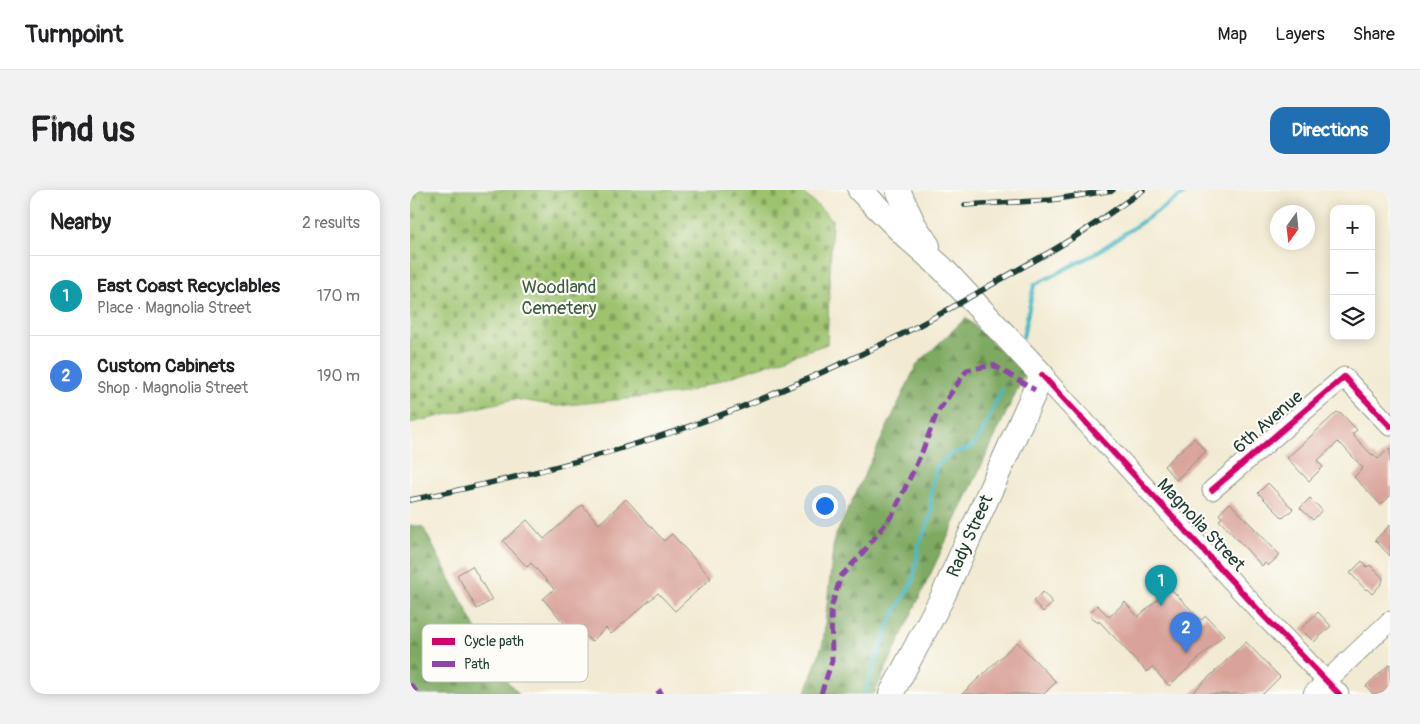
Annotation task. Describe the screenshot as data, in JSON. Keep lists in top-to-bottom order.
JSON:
{
  "streets": {
    "main road": ["Magnolia Street", "Rady Street"],
    "street": ["6th Avenue"]
  },
  "crossings": [
    ["Magnolia Street", "Rady Street"]
  ],
  "parks": ["Woodland Cemetery"],
  "legend": ["Cycle path", "Path"],
  "north": "bottom",
  "page": {
    "header": "Turnpoint",
    "nav": ["Map", "Layers", "Share"],
    "buttons": "Directions",
    "title": "Find us",
    "heading": ["Nearby", "2 results"],
    "map_buttons": ["+", "−"],
    "list": [
      {
        "mark": "1",
        "name": "East Coast Recyclables",
        "note": "Place · Magnolia Street",
        "value": "170 m"
      },
      {
        "mark": "2",
        "name": "Custom Cabinets",
        "note": "Shop · Magnolia Street",
        "value": "190 m"
      }
    ],
    "pins": ["1", "2"]
  }
}
